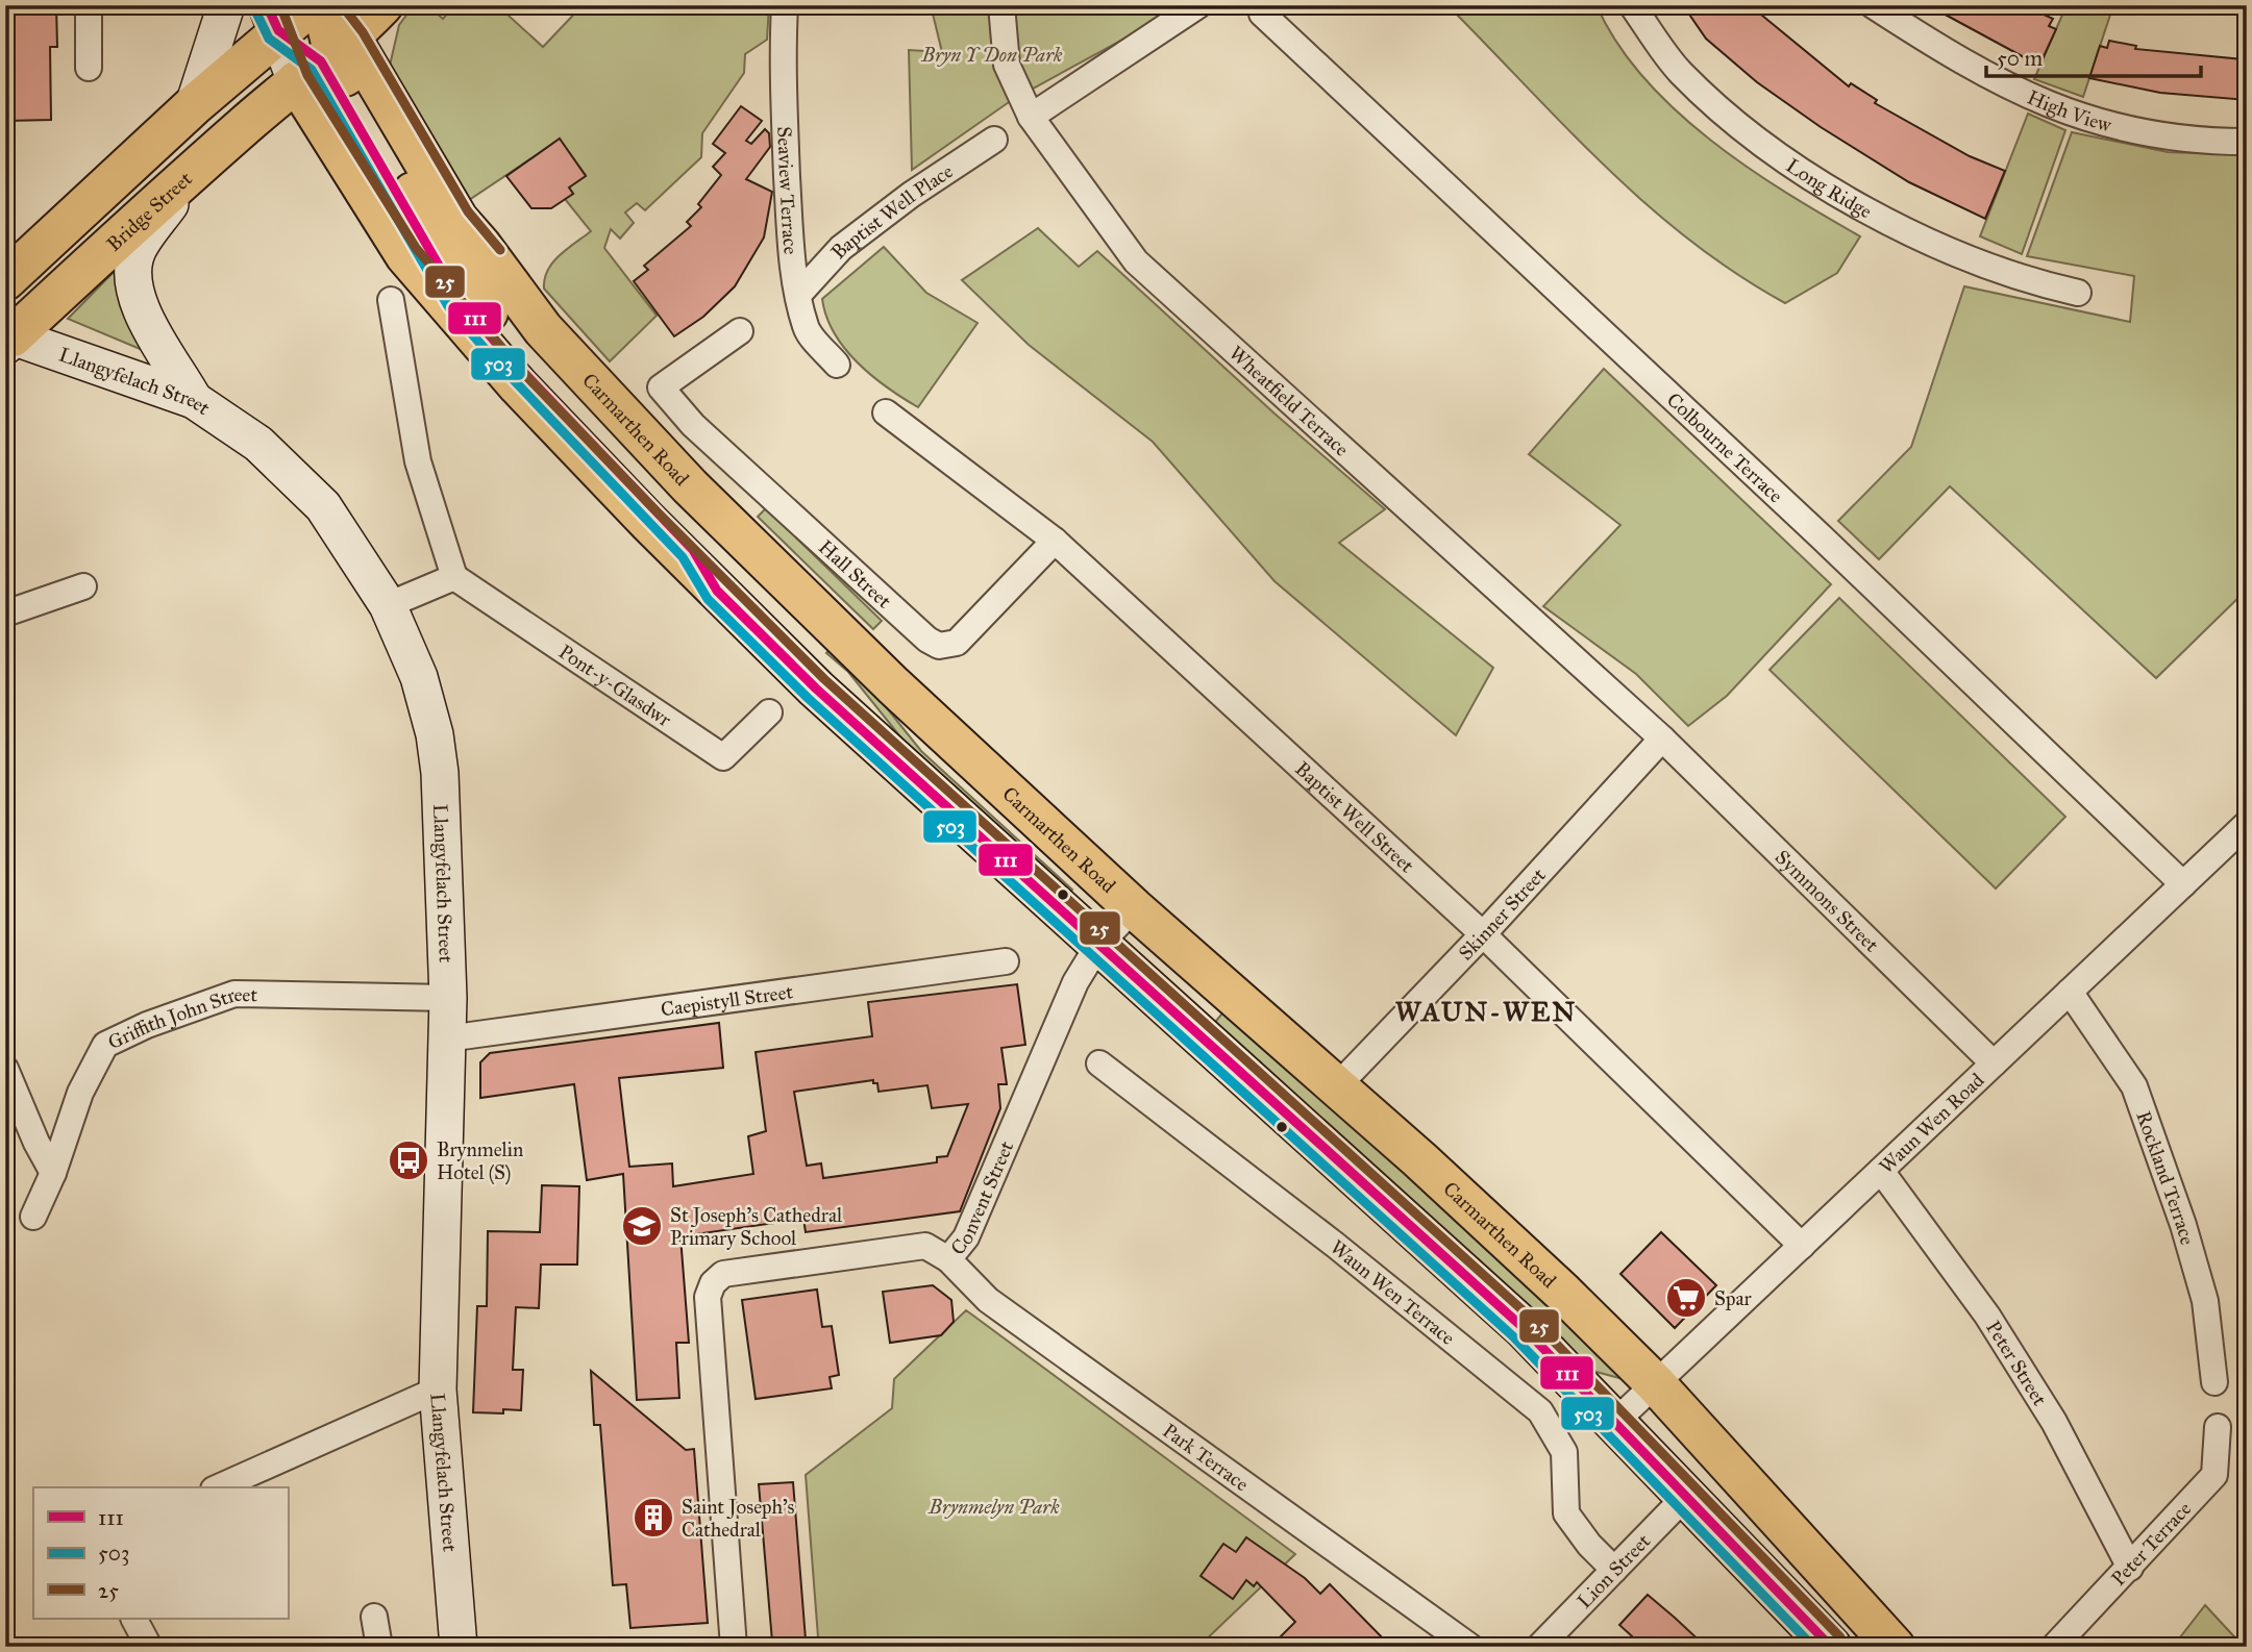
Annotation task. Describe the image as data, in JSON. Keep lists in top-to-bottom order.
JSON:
{
  "streets": {
    "main road": ["Bridge Street", "Llangyfelach Street", "Carmarthen Road"],
    "street": [
      "High View",
      "Long Ridge",
      "Seaview Terrace",
      "Baptist Well Place",
      "Wheatfield Terrace",
      "Colbourne Terrace",
      "Hall Street",
      "Pont-y-Glasdwr",
      "Baptist Well Street",
      "Symmons Street",
      "Skinner Street",
      "Caepistyll Street",
      "Griffith John Street",
      "Waun Wen Road",
      "Rockland Terrace",
      "Convent Street",
      "Waun Wen Terrace",
      "Peter Street",
      "Park Terrace",
      "Peter Terrace",
      "Lion Street"
    ]
  },
  "crossings": [
    ["Seaview Terrace", "Baptist Well Place"],
    ["Bridge Street", "Llangyfelach Street"],
    ["Bridge Street", "Carmarthen Road"],
    ["Llangyfelach Street", "Caepistyll Street"],
    ["Llangyfelach Street", "Griffith John Street"],
    ["Wheatfield Terrace", "Symmons Street"],
    ["Wheatfield Terrace", "Skinner Street"],
    ["Carmarthen Road", "Skinner Street"],
    ["Carmarthen Road", "Waun Wen Road"],
    ["Carmarthen Road", "Convent Street"],
    ["Colbourne Terrace", "Waun Wen Road"],
    ["Hall Street", "Baptist Well Street"],
    ["Baptist Well Street", "Skinner Street"],
    ["Baptist Well Street", "Waun Wen Road"],
    ["Symmons Street", "Skinner Street"],
    ["Symmons Street", "Waun Wen Road"],
    ["Waun Wen Road", "Rockland Terrace"],
    ["Waun Wen Road", "Peter Street"],
    ["Convent Street", "Park Terrace"],
    ["Waun Wen Terrace", "Lion Street"],
    ["Peter Street", "Peter Terrace"]
  ],
  "districts": ["WAUN-WEN"],
  "parks": ["Bryn Y Don Park", "Brynmelyn Park"],
  "places": {
    "bus stop": ["Brynmelin Hotel (S)"],
    "school or university": ["St Joseph's Cathedral Primary School"],
    "supermarket": ["Spar"],
    "building": ["Saint Joseph's Cathedral"]
  },
  "lines": ["transit line 111", "transit line 25", "transit line 503"],
  "legend": ["111", "503", "25"],
  "scale_bar": "50 m"
}
